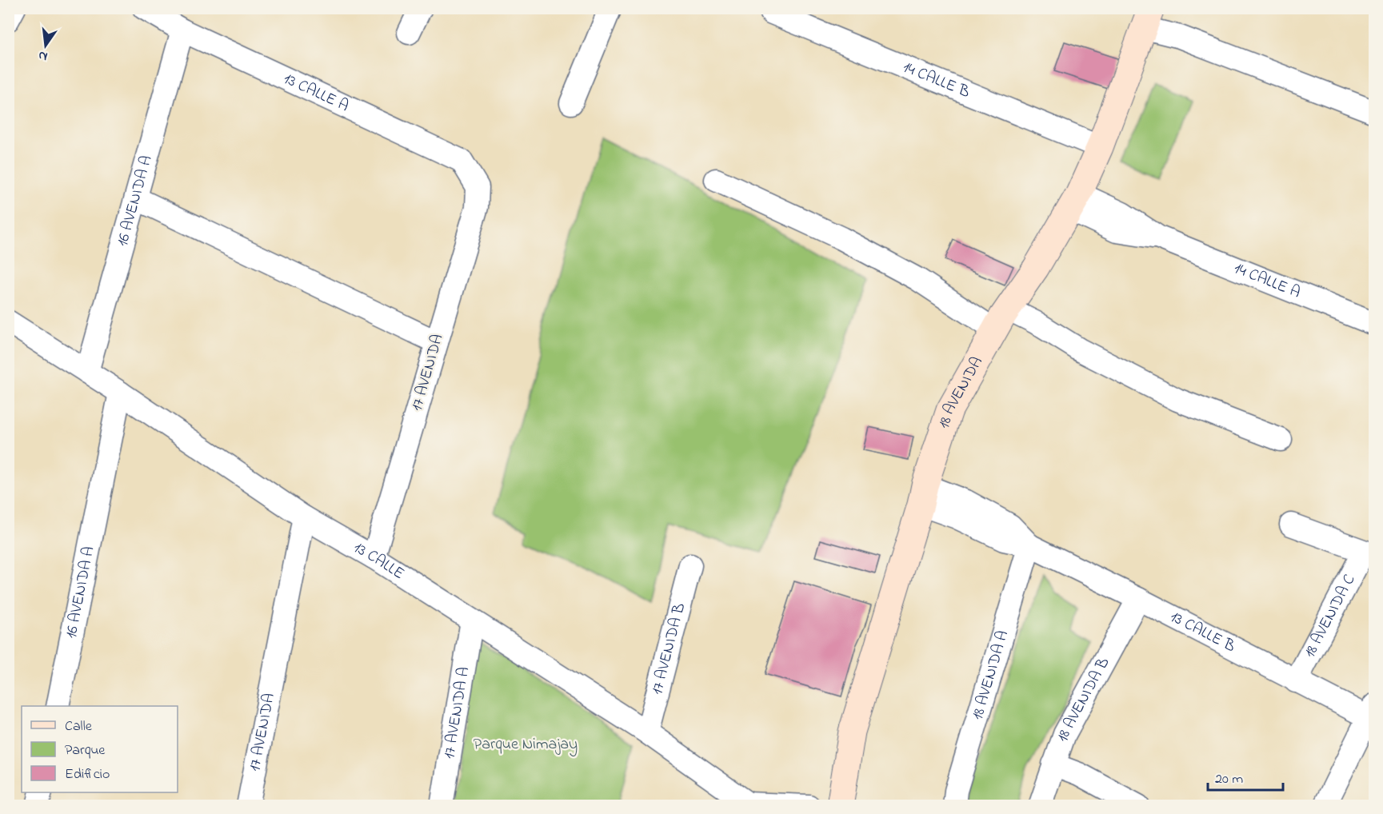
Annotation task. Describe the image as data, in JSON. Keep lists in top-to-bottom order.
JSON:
{
  "streets": {
    "street": [
      "14 CALLE B",
      "13 CALLE A",
      "16 AVENIDA A",
      "14 CALLE A",
      "17 AVENIDA",
      "18 AVENIDA",
      "13 CALLE",
      "18 AVENIDA C",
      "13 CALLE B",
      "17 AVENIDA B",
      "18 AVENIDA A",
      "18 AVENIDA B",
      "17 AVENIDA A"
    ]
  },
  "crossings": [
    ["14 CALLE B", "18 AVENIDA"],
    ["13 CALLE A", "16 AVENIDA A"],
    ["13 CALLE A", "17 AVENIDA"],
    ["16 AVENIDA A", "13 CALLE"],
    ["14 CALLE A", "18 AVENIDA"],
    ["17 AVENIDA", "13 CALLE"],
    ["18 AVENIDA", "13 CALLE B"],
    ["13 CALLE", "17 AVENIDA B"],
    ["13 CALLE", "17 AVENIDA A"],
    ["18 AVENIDA C", "13 CALLE B"],
    ["13 CALLE B", "18 AVENIDA A"],
    ["13 CALLE B", "18 AVENIDA B"]
  ],
  "parks": ["Parque Nimajay"],
  "legend": ["Calle", "Parque", "Edificio"],
  "scale_bar": "20 m",
  "north": "bottom"
}
